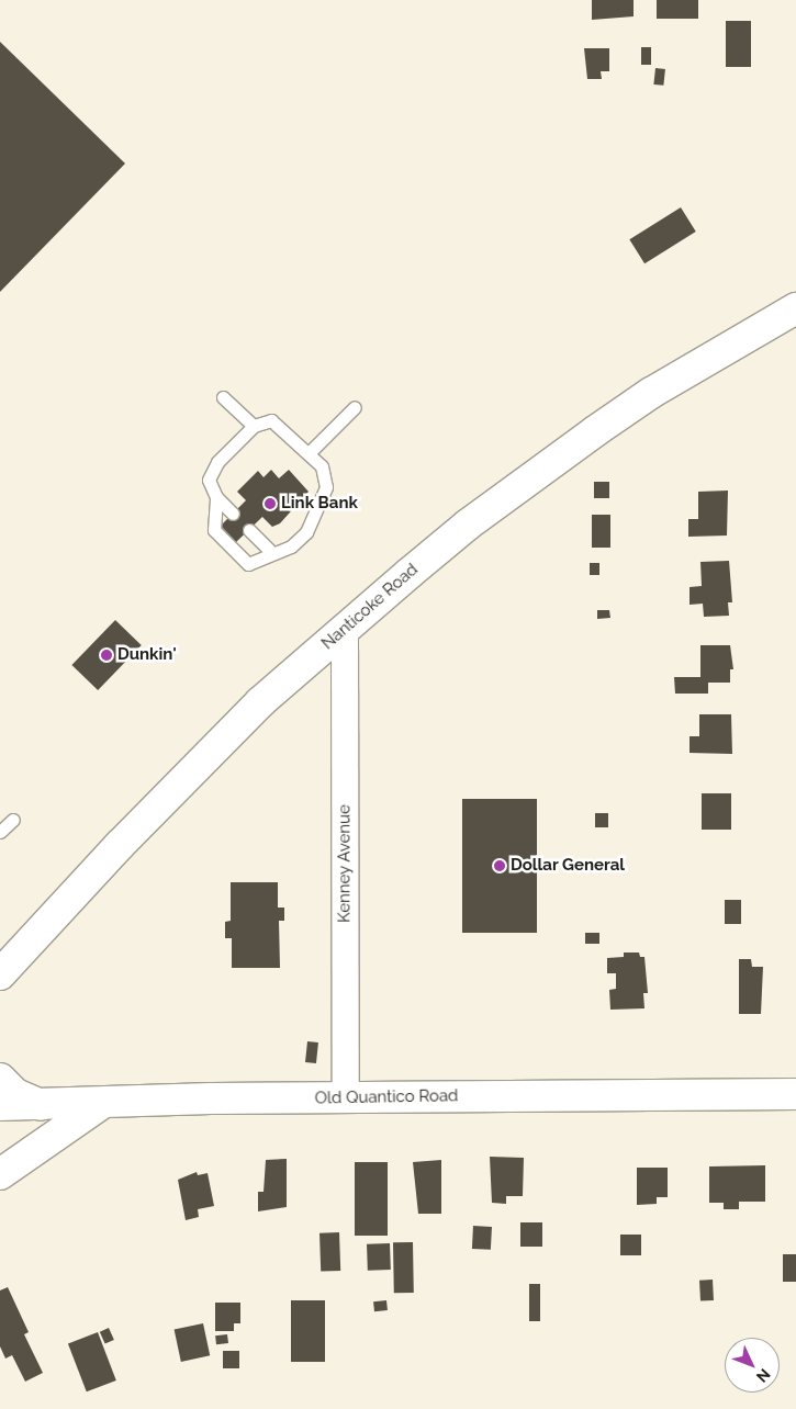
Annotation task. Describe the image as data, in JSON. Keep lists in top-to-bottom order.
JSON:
{
  "streets": {
    "main road": ["Nanticoke Road", "Old Quantico Road"],
    "street": ["Kenney Avenue"]
  },
  "crossings": [
    ["Nanticoke Road", "Kenney Avenue"],
    ["Kenney Avenue", "Old Quantico Road"]
  ],
  "places": ["Link Bank", "Dunkin'", "Dollar General"],
  "north": "bottom right"
}
